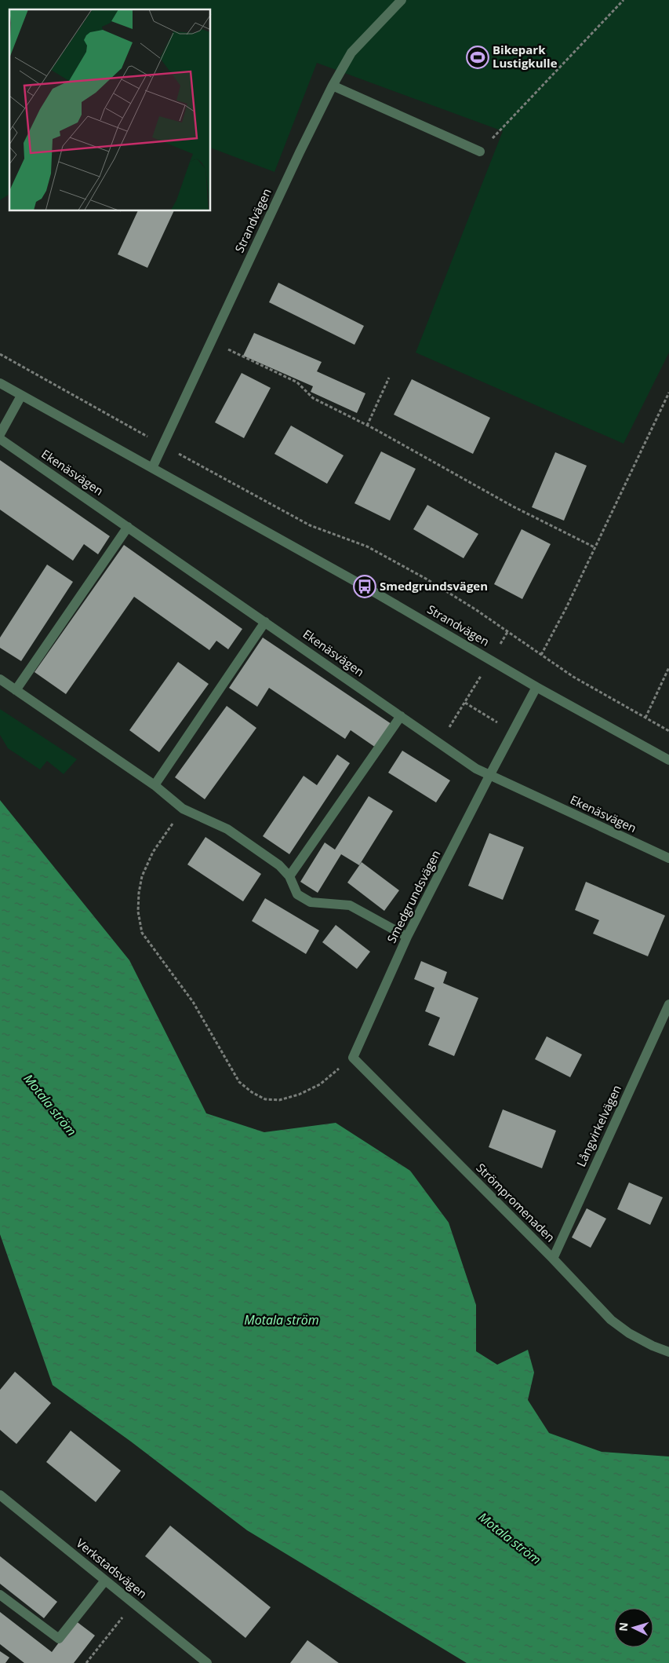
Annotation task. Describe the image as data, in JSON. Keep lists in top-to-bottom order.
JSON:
{
  "streets": {
    "street": [
      "Strandvägen",
      "Ekenäsvägen",
      "Smedgrundsvägen",
      "Långvirkelvägen",
      "Strömpromenaden",
      "Verkstadsvägen"
    ]
  },
  "crossings": [
    ["Strandvägen", "Smedgrundsvägen"],
    ["Ekenäsvägen", "Smedgrundsvägen"],
    ["Smedgrundsvägen", "Strömpromenaden"],
    ["Långvirkelvägen", "Strömpromenaden"]
  ],
  "water": ["Motala ström"],
  "places": {
    "sports": ["Bikepark Lustigkulle"],
    "bus stop": ["Smedgrundsvägen"]
  },
  "north": "left"
}
